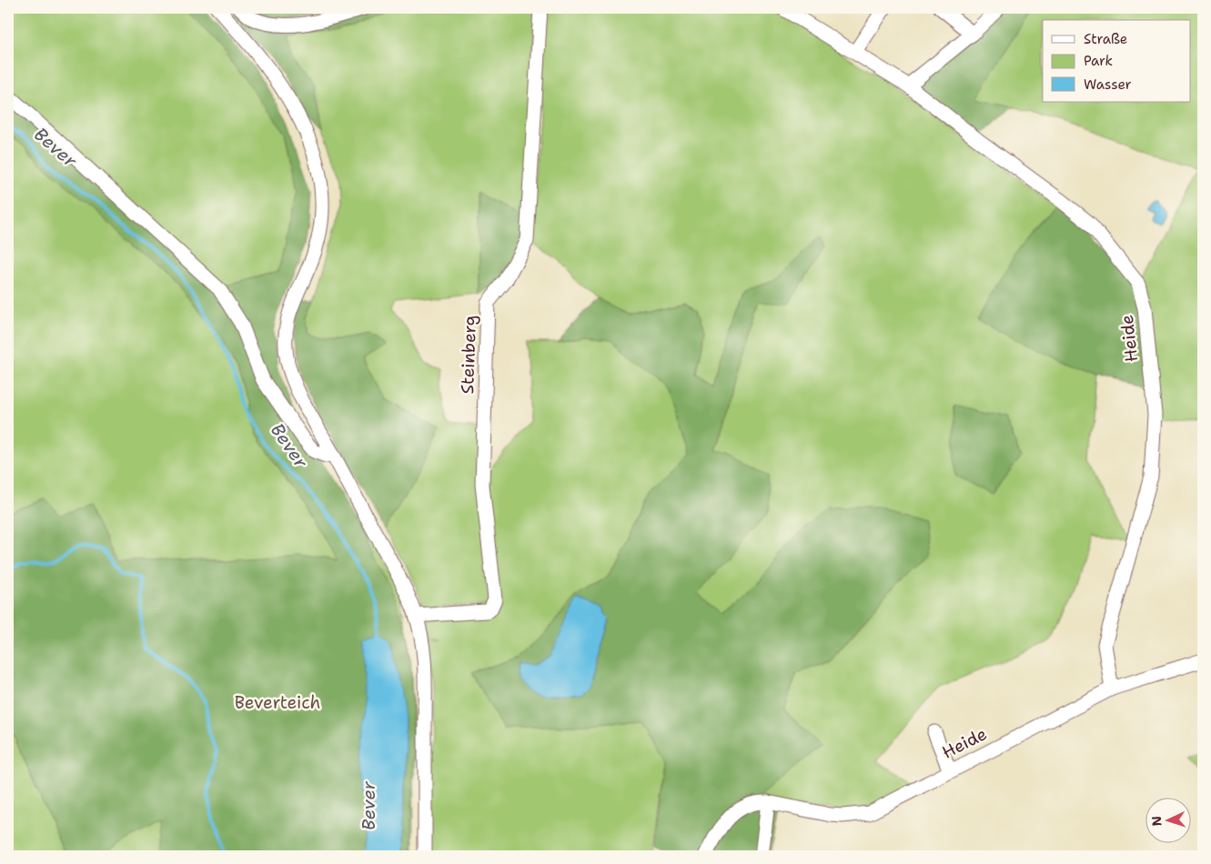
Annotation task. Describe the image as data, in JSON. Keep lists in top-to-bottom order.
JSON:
{
  "streets": {
    "street": ["Heide", "Steinberg"]
  },
  "water": ["Bever"],
  "parks": ["Beverteich"],
  "legend": ["Straße", "Park", "Wasser"],
  "north": "left"
}
